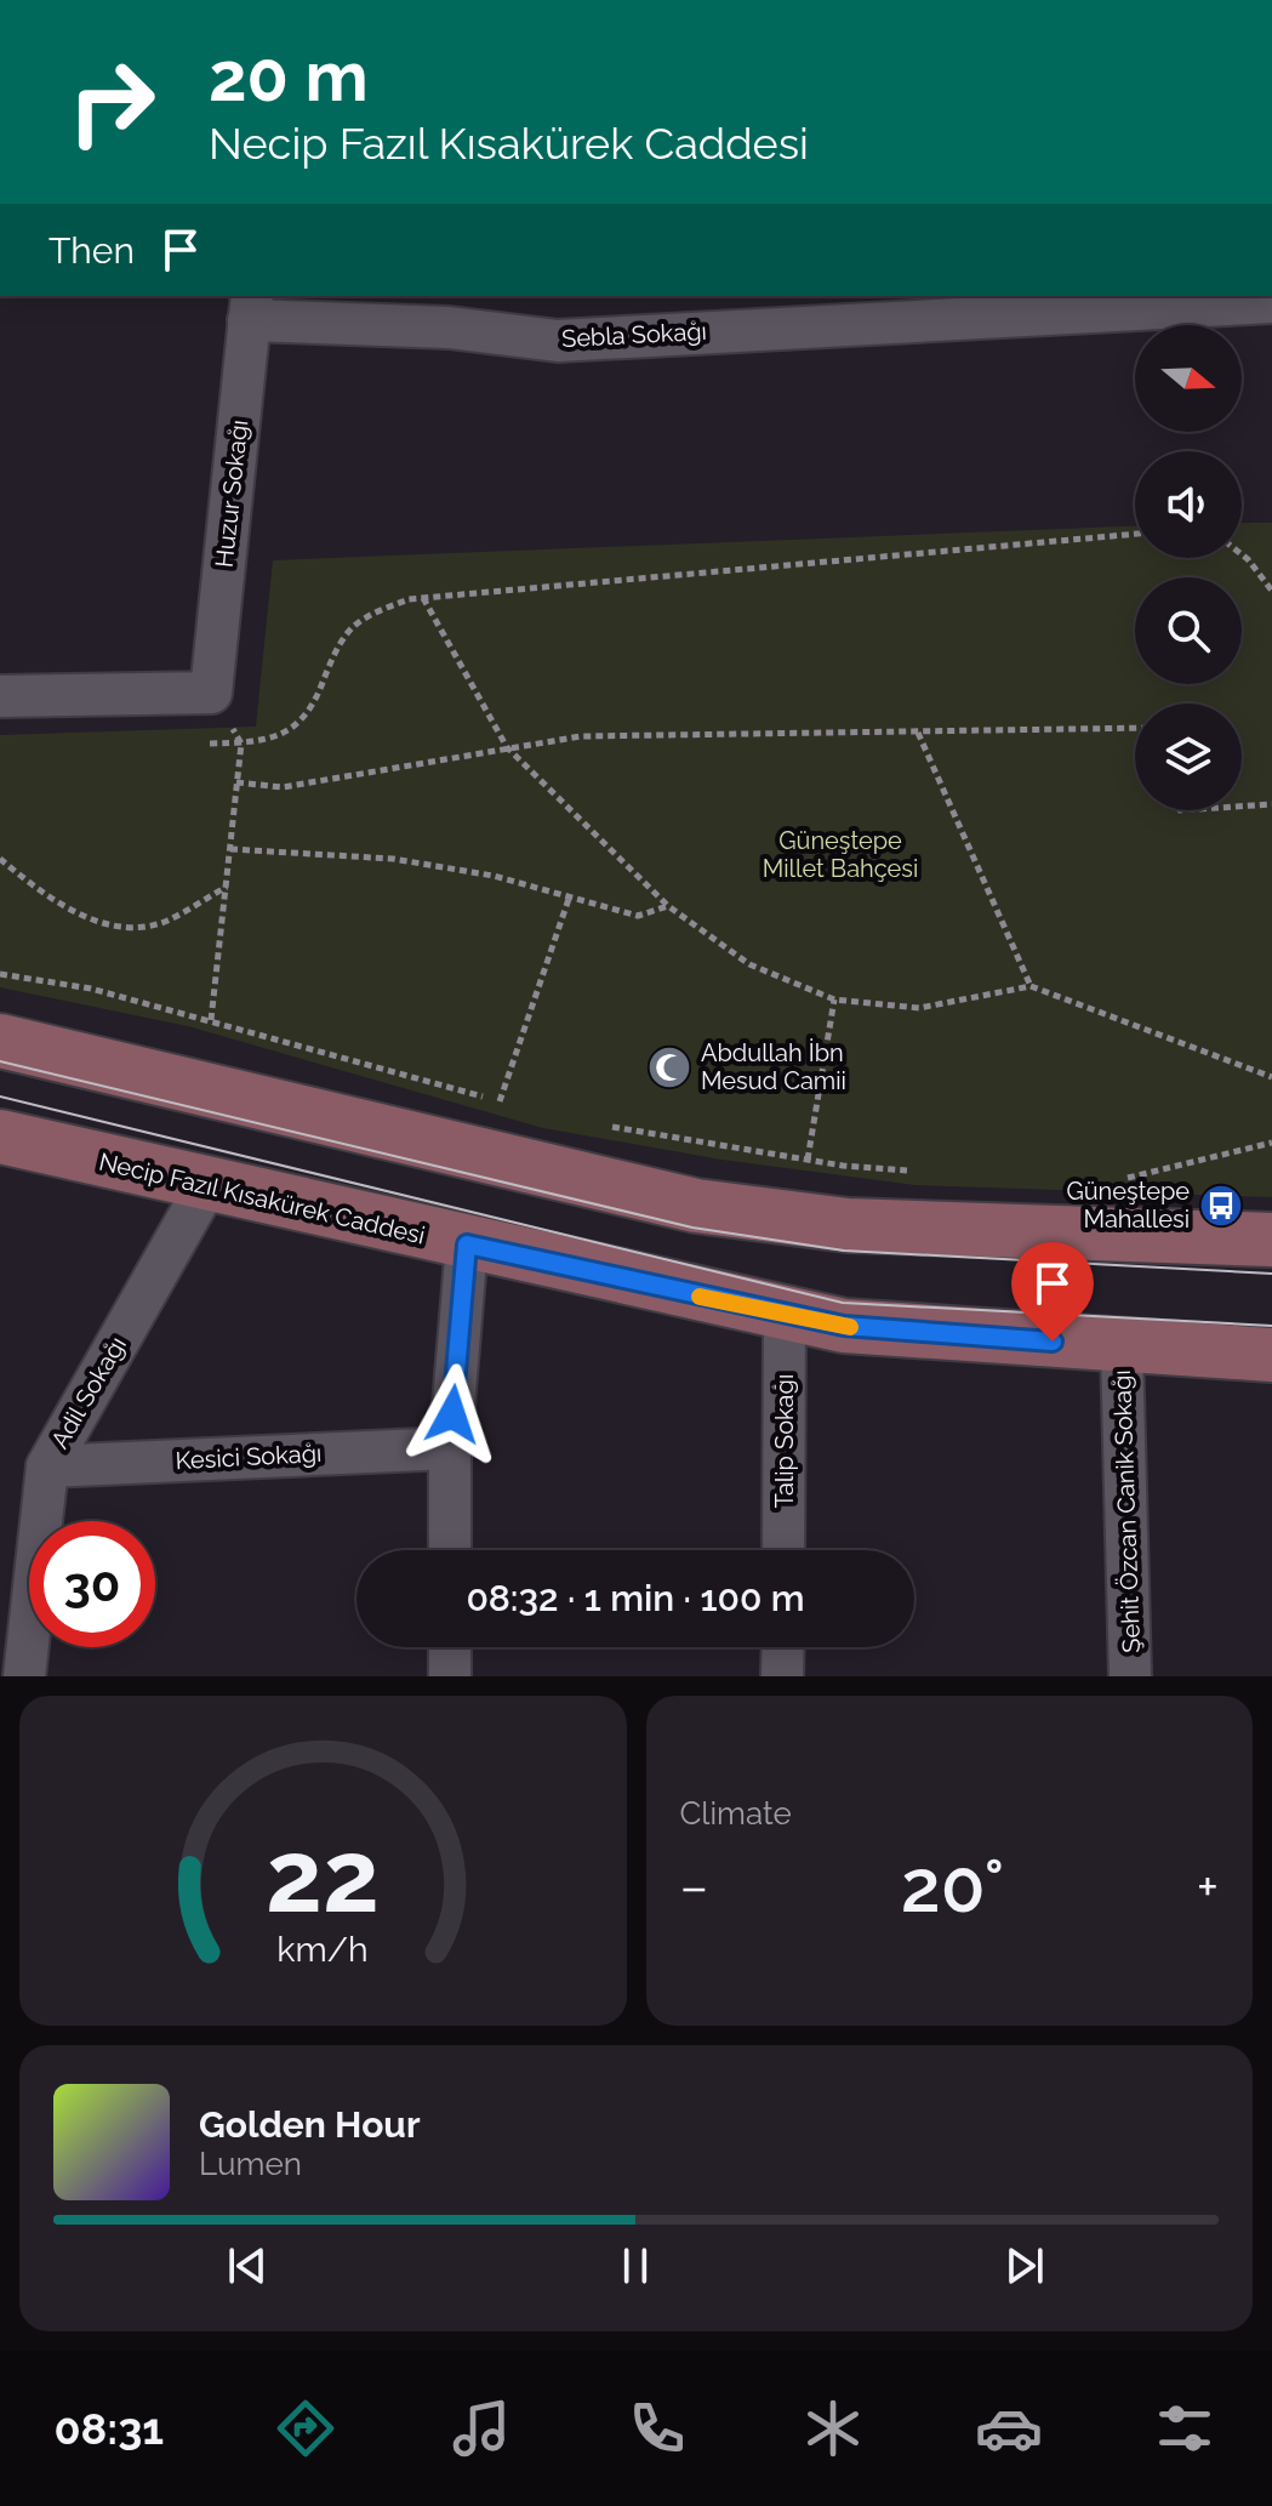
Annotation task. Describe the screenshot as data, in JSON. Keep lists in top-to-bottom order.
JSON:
{
  "streets": {
    "main road": ["Necip Fazıl Kısakürek Caddesi"],
    "street": [
      "Sebla Sokağı",
      "Huzur Sokağı",
      "Adil Sokağı",
      "Talip Sokağı",
      "Kesici Sokağı",
      "Şehit Özcan Canik Sokağı"
    ]
  },
  "crossings": [
    ["Sebla Sokağı", "Huzur Sokağı"],
    ["Necip Fazıl Kısakürek Caddesi", "Adil Sokağı"],
    ["Necip Fazıl Kısakürek Caddesi", "Talip Sokağı"],
    ["Necip Fazıl Kısakürek Caddesi", "Şehit Özcan Canik Sokağı"],
    ["Adil Sokağı", "Kesici Sokağı"]
  ],
  "parks": ["Güneştepe Millet Bahçesi"],
  "places": {
    "mosque": ["Abdullah İbn Mesud Camii"],
    "bus stop": ["Güneştepe Mahallesi"]
  },
  "north": "right",
  "page": {
    "turn": ["20 m", "Necip Fazıl Kısakürek Caddesi"],
    "then": "Then",
    "limit": "30",
    "trip": "08:32 · 1 min · 100 m",
    "tile": "Climate",
    "heat": ["−", "20°", "+"],
    "song": ["Golden Hour", "Lumen"],
    "tabs": "08:31",
    "gauge": ["22", "km/h"]
  }
}
